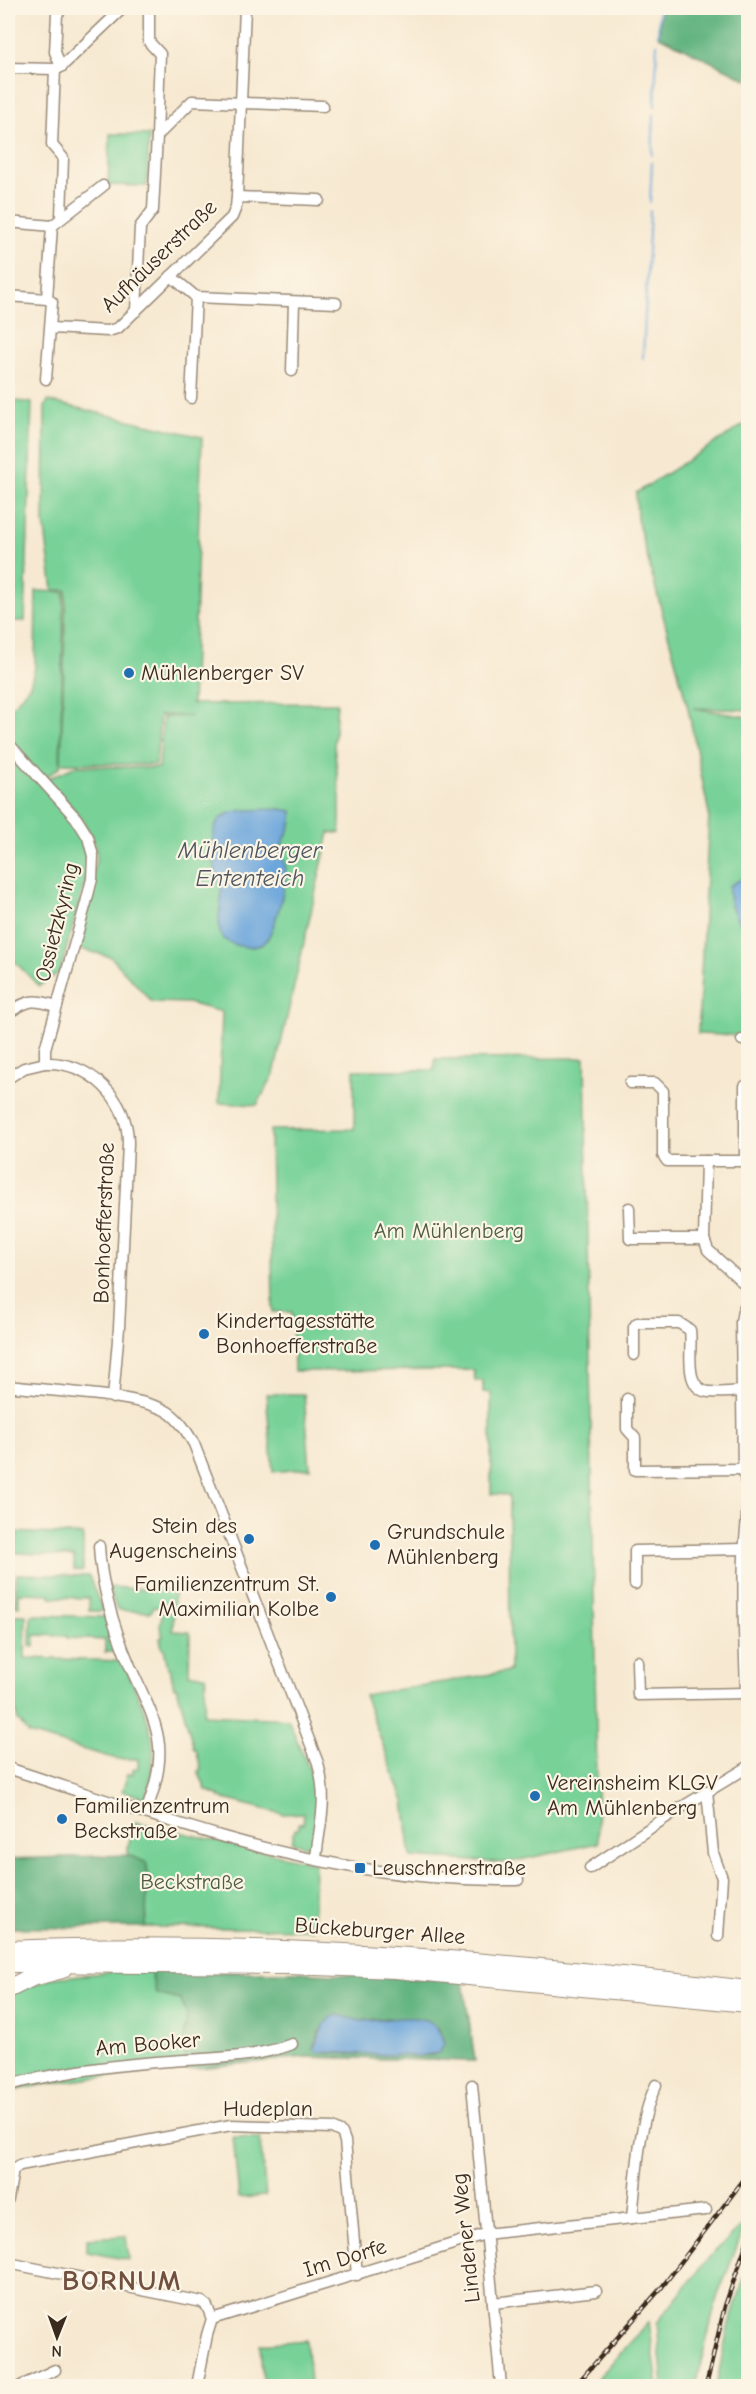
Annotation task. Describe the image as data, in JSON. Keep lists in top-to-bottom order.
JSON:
{
  "streets": {
    "highway": ["Bückeburger Allee"],
    "street": [
      "Aufhäuserstraße",
      "Ossietzkyring",
      "Bonhoefferstraße",
      "Am Booker",
      "Hudeplan",
      "Lindener Weg",
      "Im Dorfe"
    ]
  },
  "crossings": [
    ["Ossietzkyring", "Bonhoefferstraße"],
    ["Hudeplan", "Im Dorfe"],
    ["Lindener Weg", "Im Dorfe"]
  ],
  "districts": ["BORNUM"],
  "water": ["Mühlenberger Ententeich"],
  "parks": ["Am Mühlenberg", "Beckstraße"],
  "places": {
    "other": [
      "Mühlenberger SV",
      "Kindertagesstätte Bonhoefferstraße",
      "Stein des Augenscheins",
      "Grundschule Mühlenberg",
      "Familienzentrum St. Maximilian Kolbe",
      "Vereinsheim KLGV Am Mühlenberg",
      "Familienzentrum Beckstraße"
    ],
    "transit": ["Leuschnerstraße"]
  },
  "north": "bottom"
}
